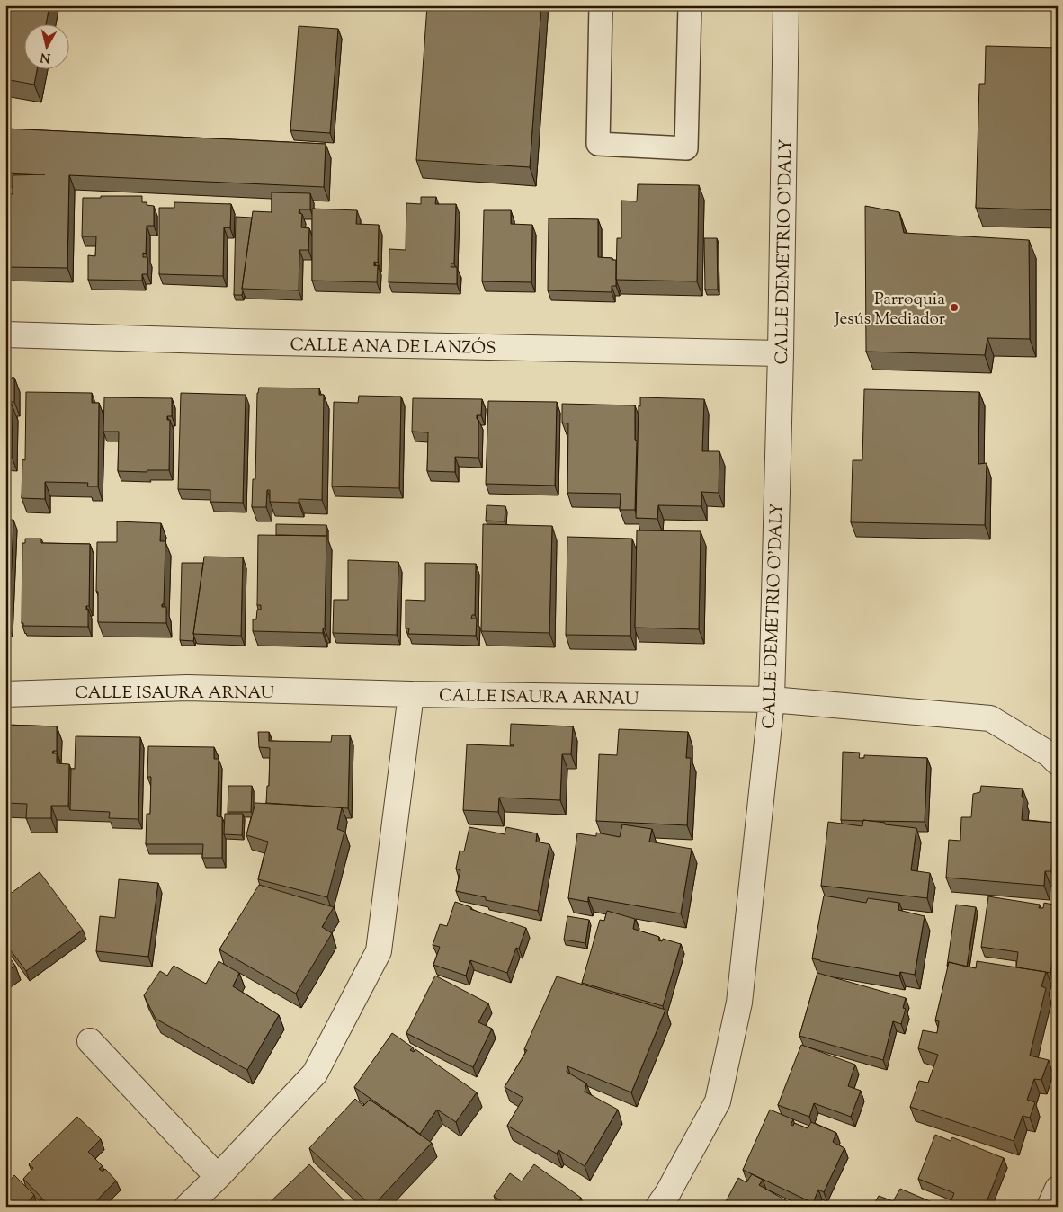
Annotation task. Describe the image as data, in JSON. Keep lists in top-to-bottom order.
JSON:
{
  "streets": {
    "street": ["CALLE DEMETRIO O'DALY", "CALLE ANA DE LANZÓS", "CALLE ISAURA ARNAU"]
  },
  "crossings": [
    ["CALLE DEMETRIO O'DALY", "CALLE ANA DE LANZÓS"],
    ["CALLE DEMETRIO O'DALY", "CALLE ISAURA ARNAU"]
  ],
  "places": ["Parroquia Jesús Mediador"],
  "north": "bottom"
}
